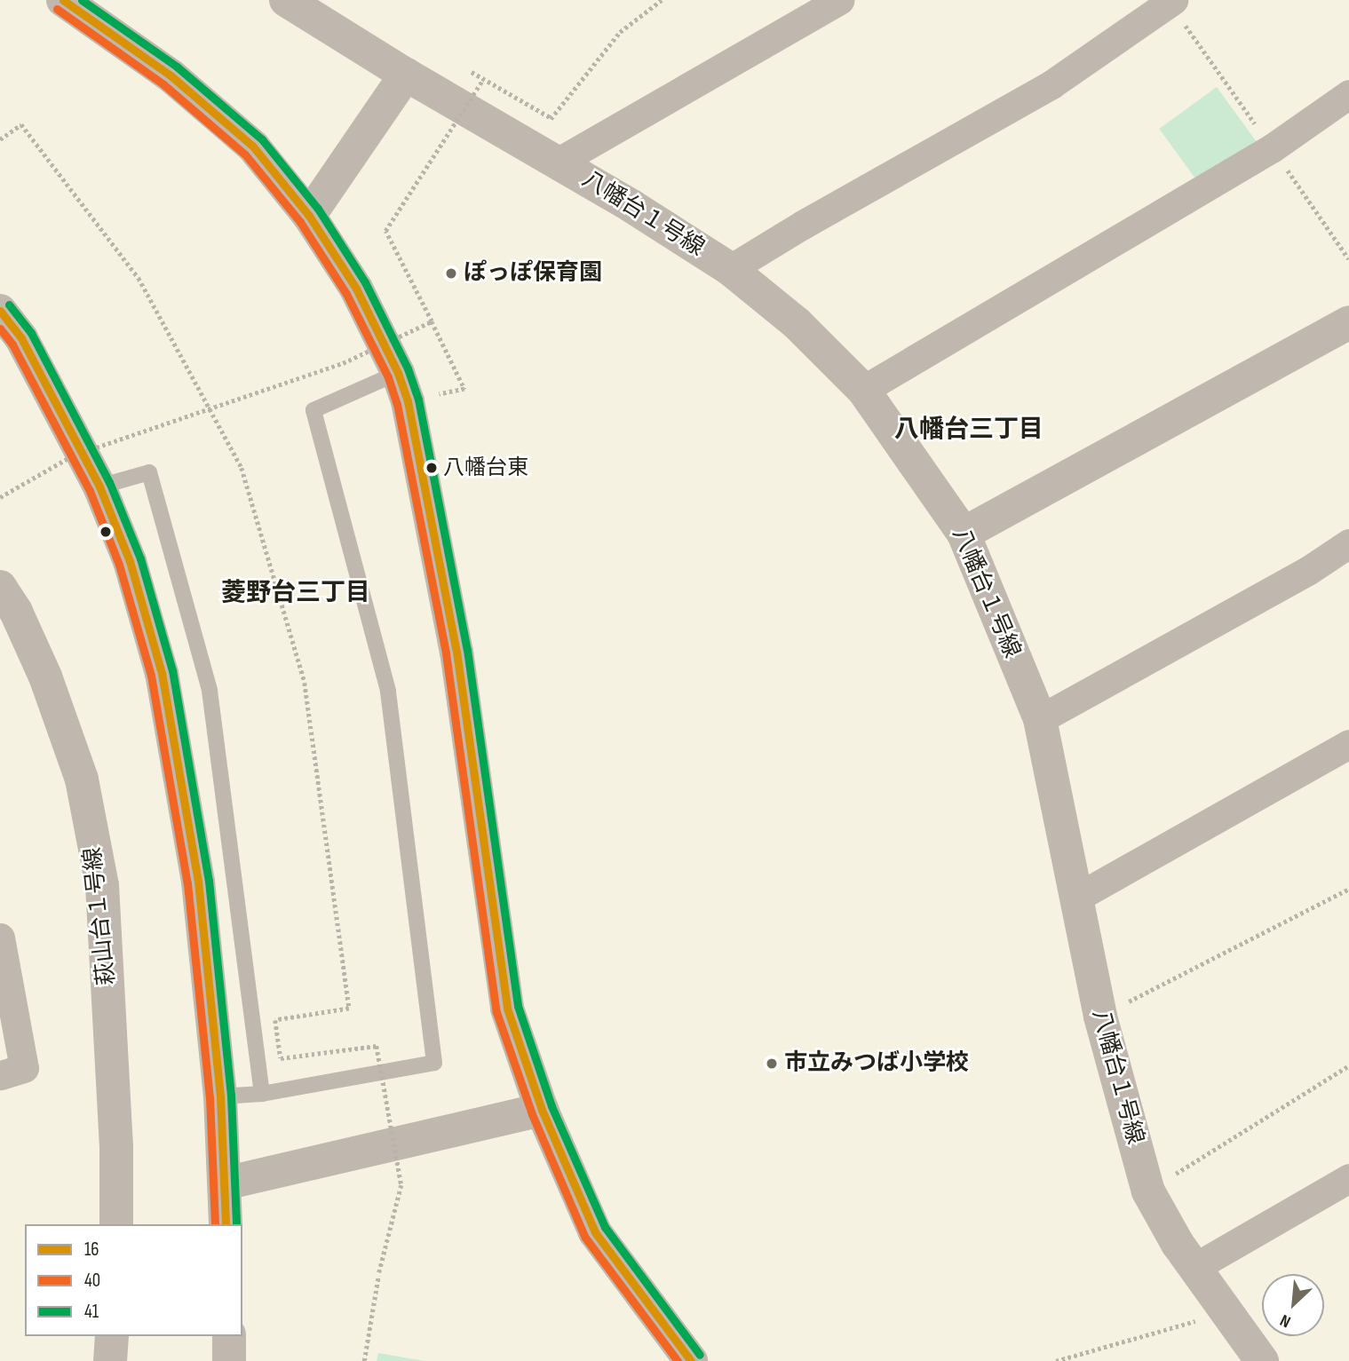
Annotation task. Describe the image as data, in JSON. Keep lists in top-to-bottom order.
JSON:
{
  "streets": {
    "street": ["八幡台１号線", "萩山台１号線"]
  },
  "districts": ["八幡台三丁目", "菱野台三丁目"],
  "places": ["ぽっぽ保育園", "八幡台東", "市立みつば小学校"],
  "lines": ["transit line 16", "transit line 41", "transit line 40"],
  "legend": ["16", "40", "41"],
  "north": "bottom left"
}
